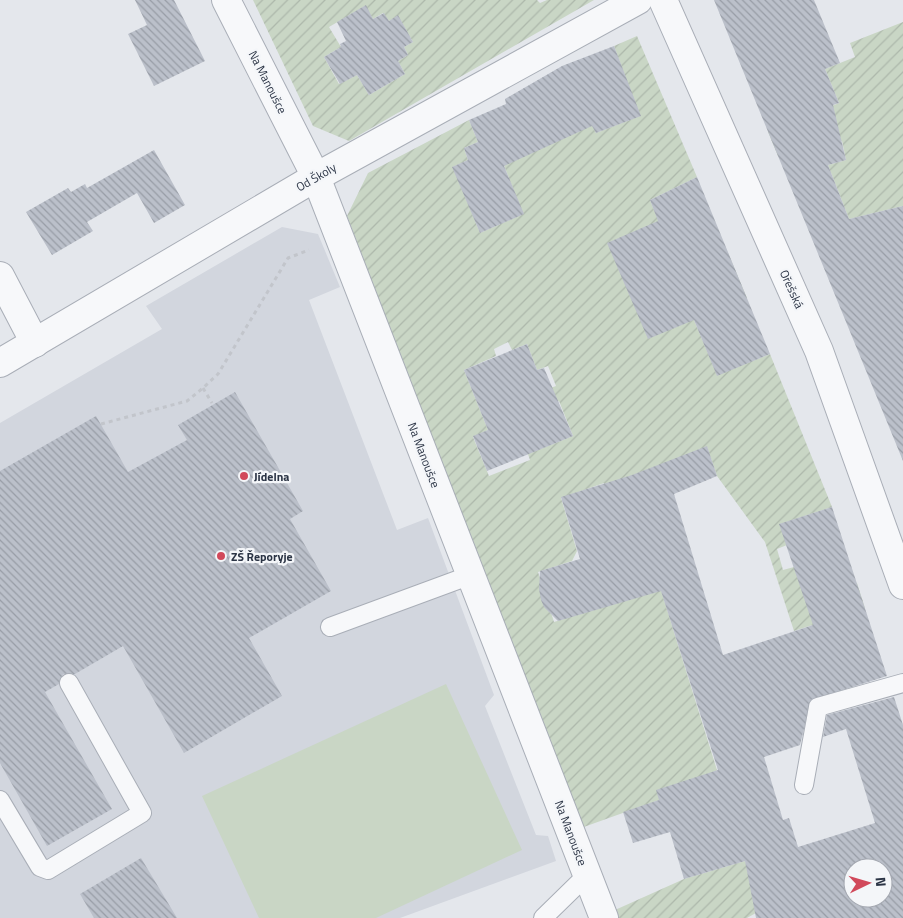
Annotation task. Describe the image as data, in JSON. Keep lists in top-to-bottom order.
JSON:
{
  "streets": {
    "street": ["Na Manoušce", "Od Školy", "Ořešská"]
  },
  "crossings": [
    ["Na Manoušce", "Od Školy"]
  ],
  "places": ["Jídelna", "ZŠ Řeporyje"],
  "north": "right"
}
